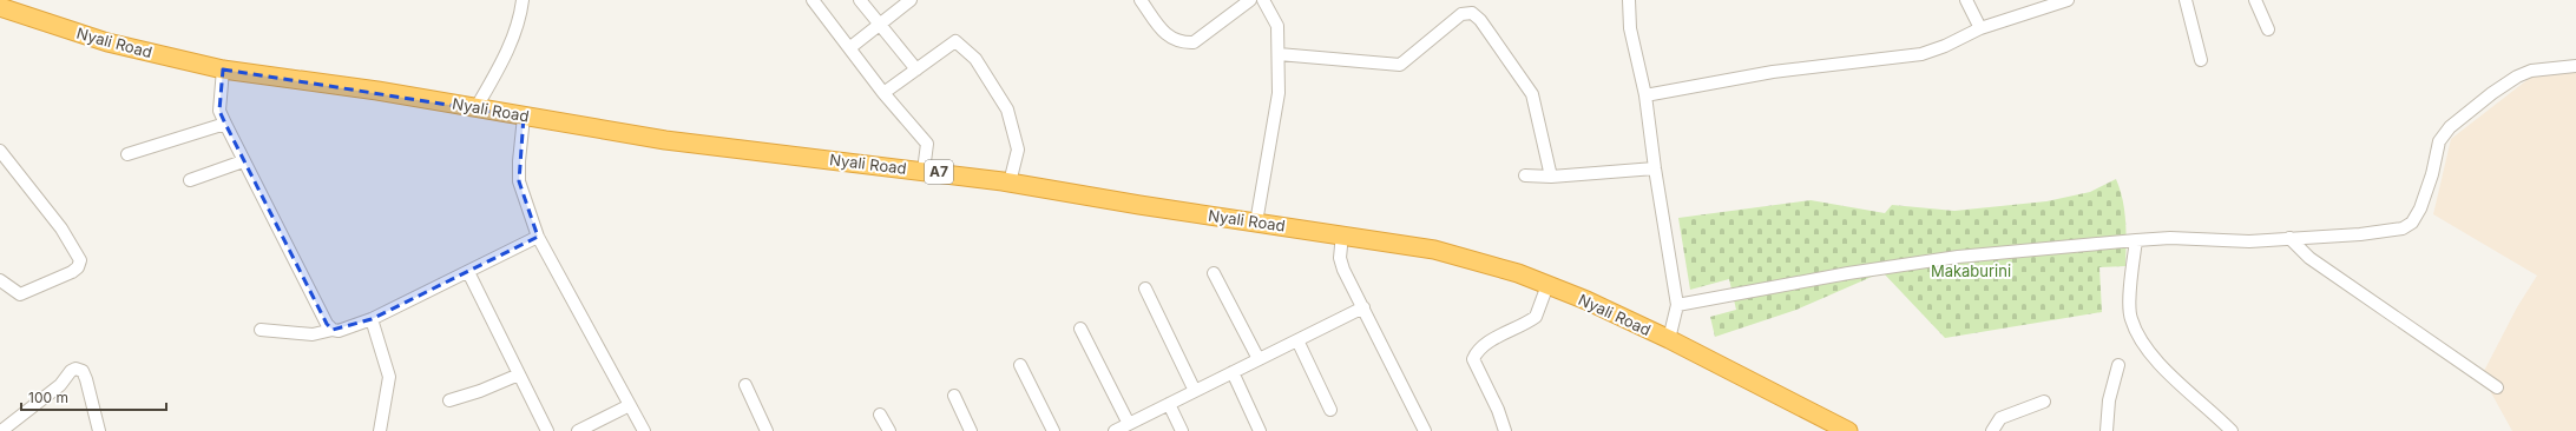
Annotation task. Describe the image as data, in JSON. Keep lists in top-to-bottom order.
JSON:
{
  "streets": {
    "highway": ["Nyali Road", "A7"]
  },
  "parks": ["Makaburini"],
  "scale_bar": "100 m"
}
